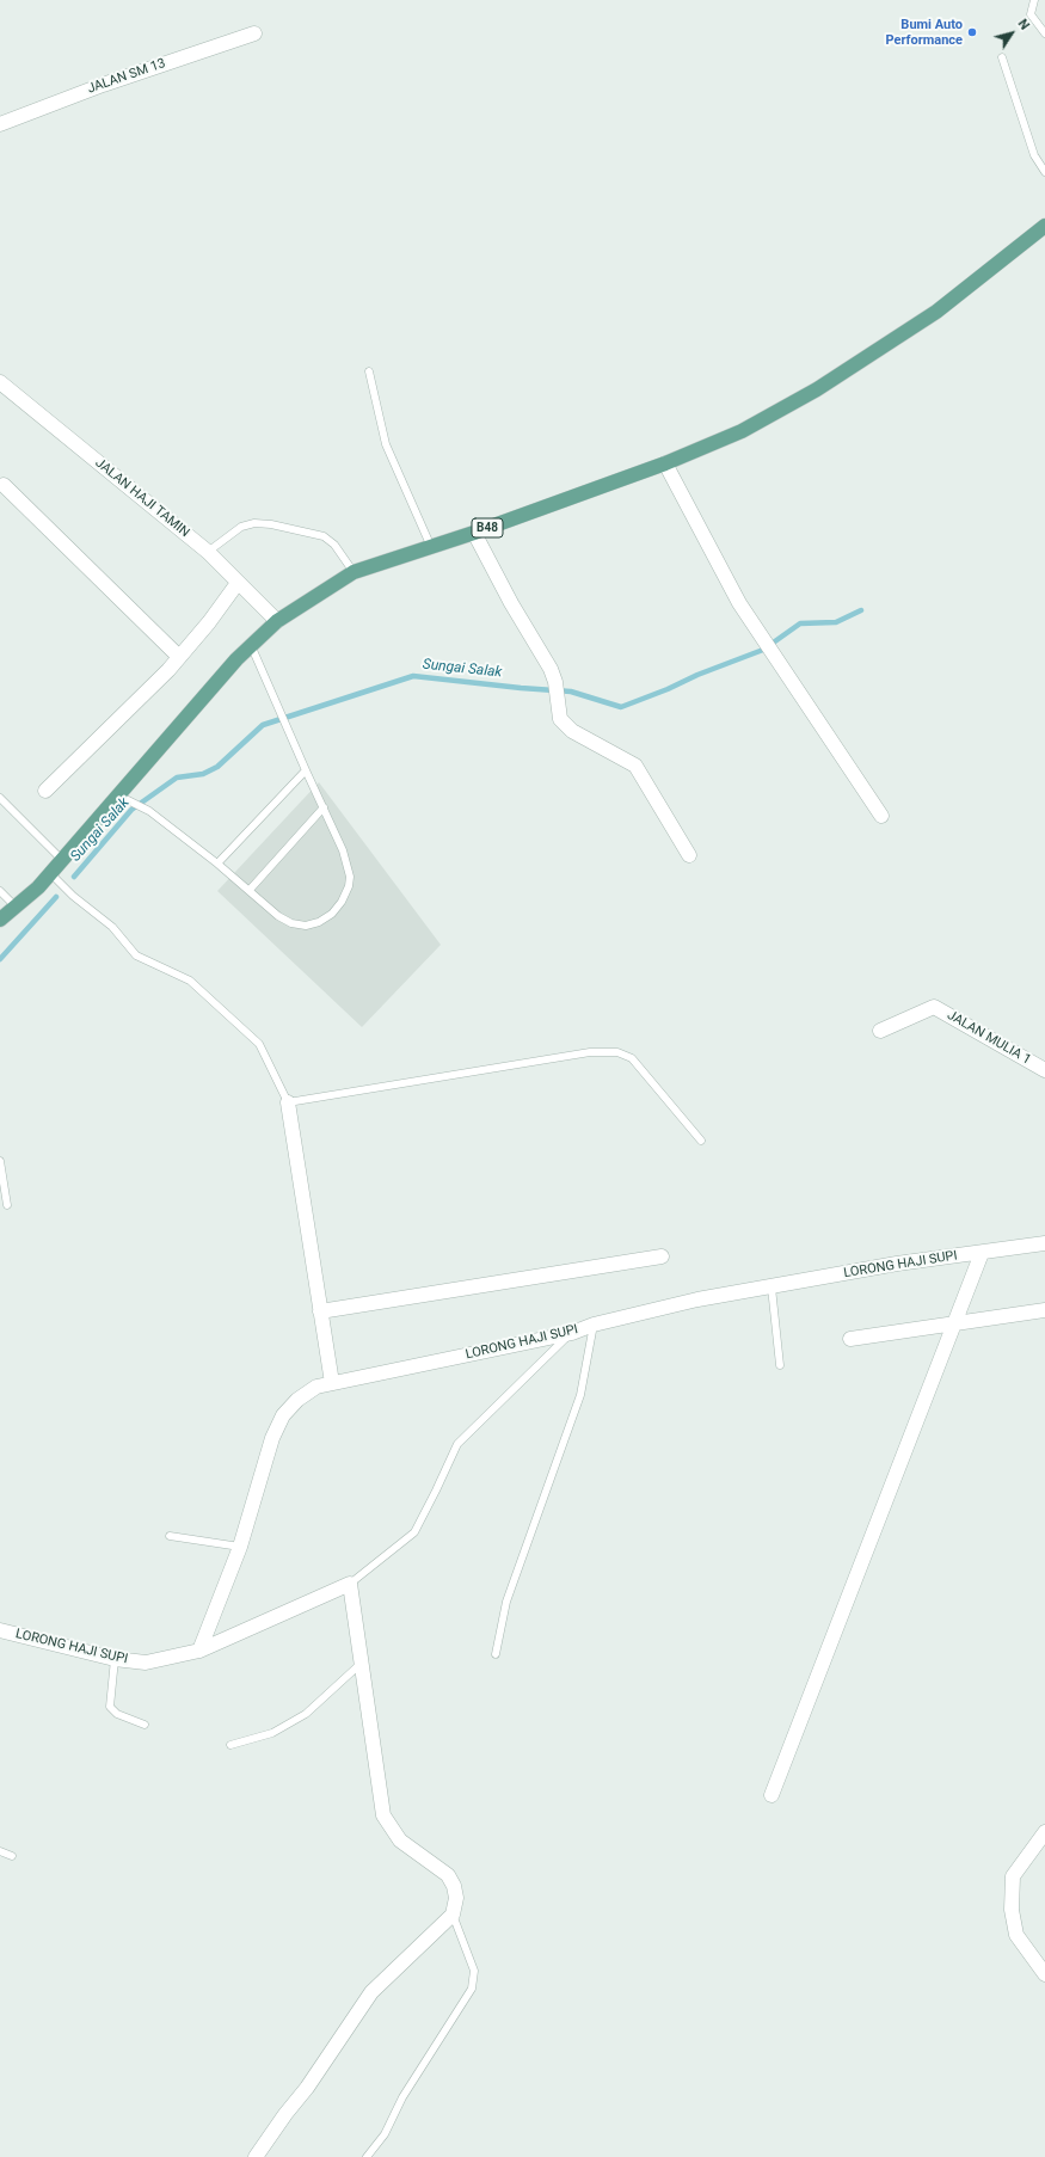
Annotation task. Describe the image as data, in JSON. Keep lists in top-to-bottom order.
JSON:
{
  "streets": {
    "main road": ["B48"],
    "street": [
      "JALAN SM 13",
      "JALAN HAJI TAMIN",
      "JALAN MULIA 1",
      "LORONG HAJI SUPI"
    ]
  },
  "crossings": [
    ["JALAN HAJI TAMIN", "B48"]
  ],
  "water": ["Sungai Salak"],
  "places": ["Bumi Auto Performance"],
  "north": "top right"
}
